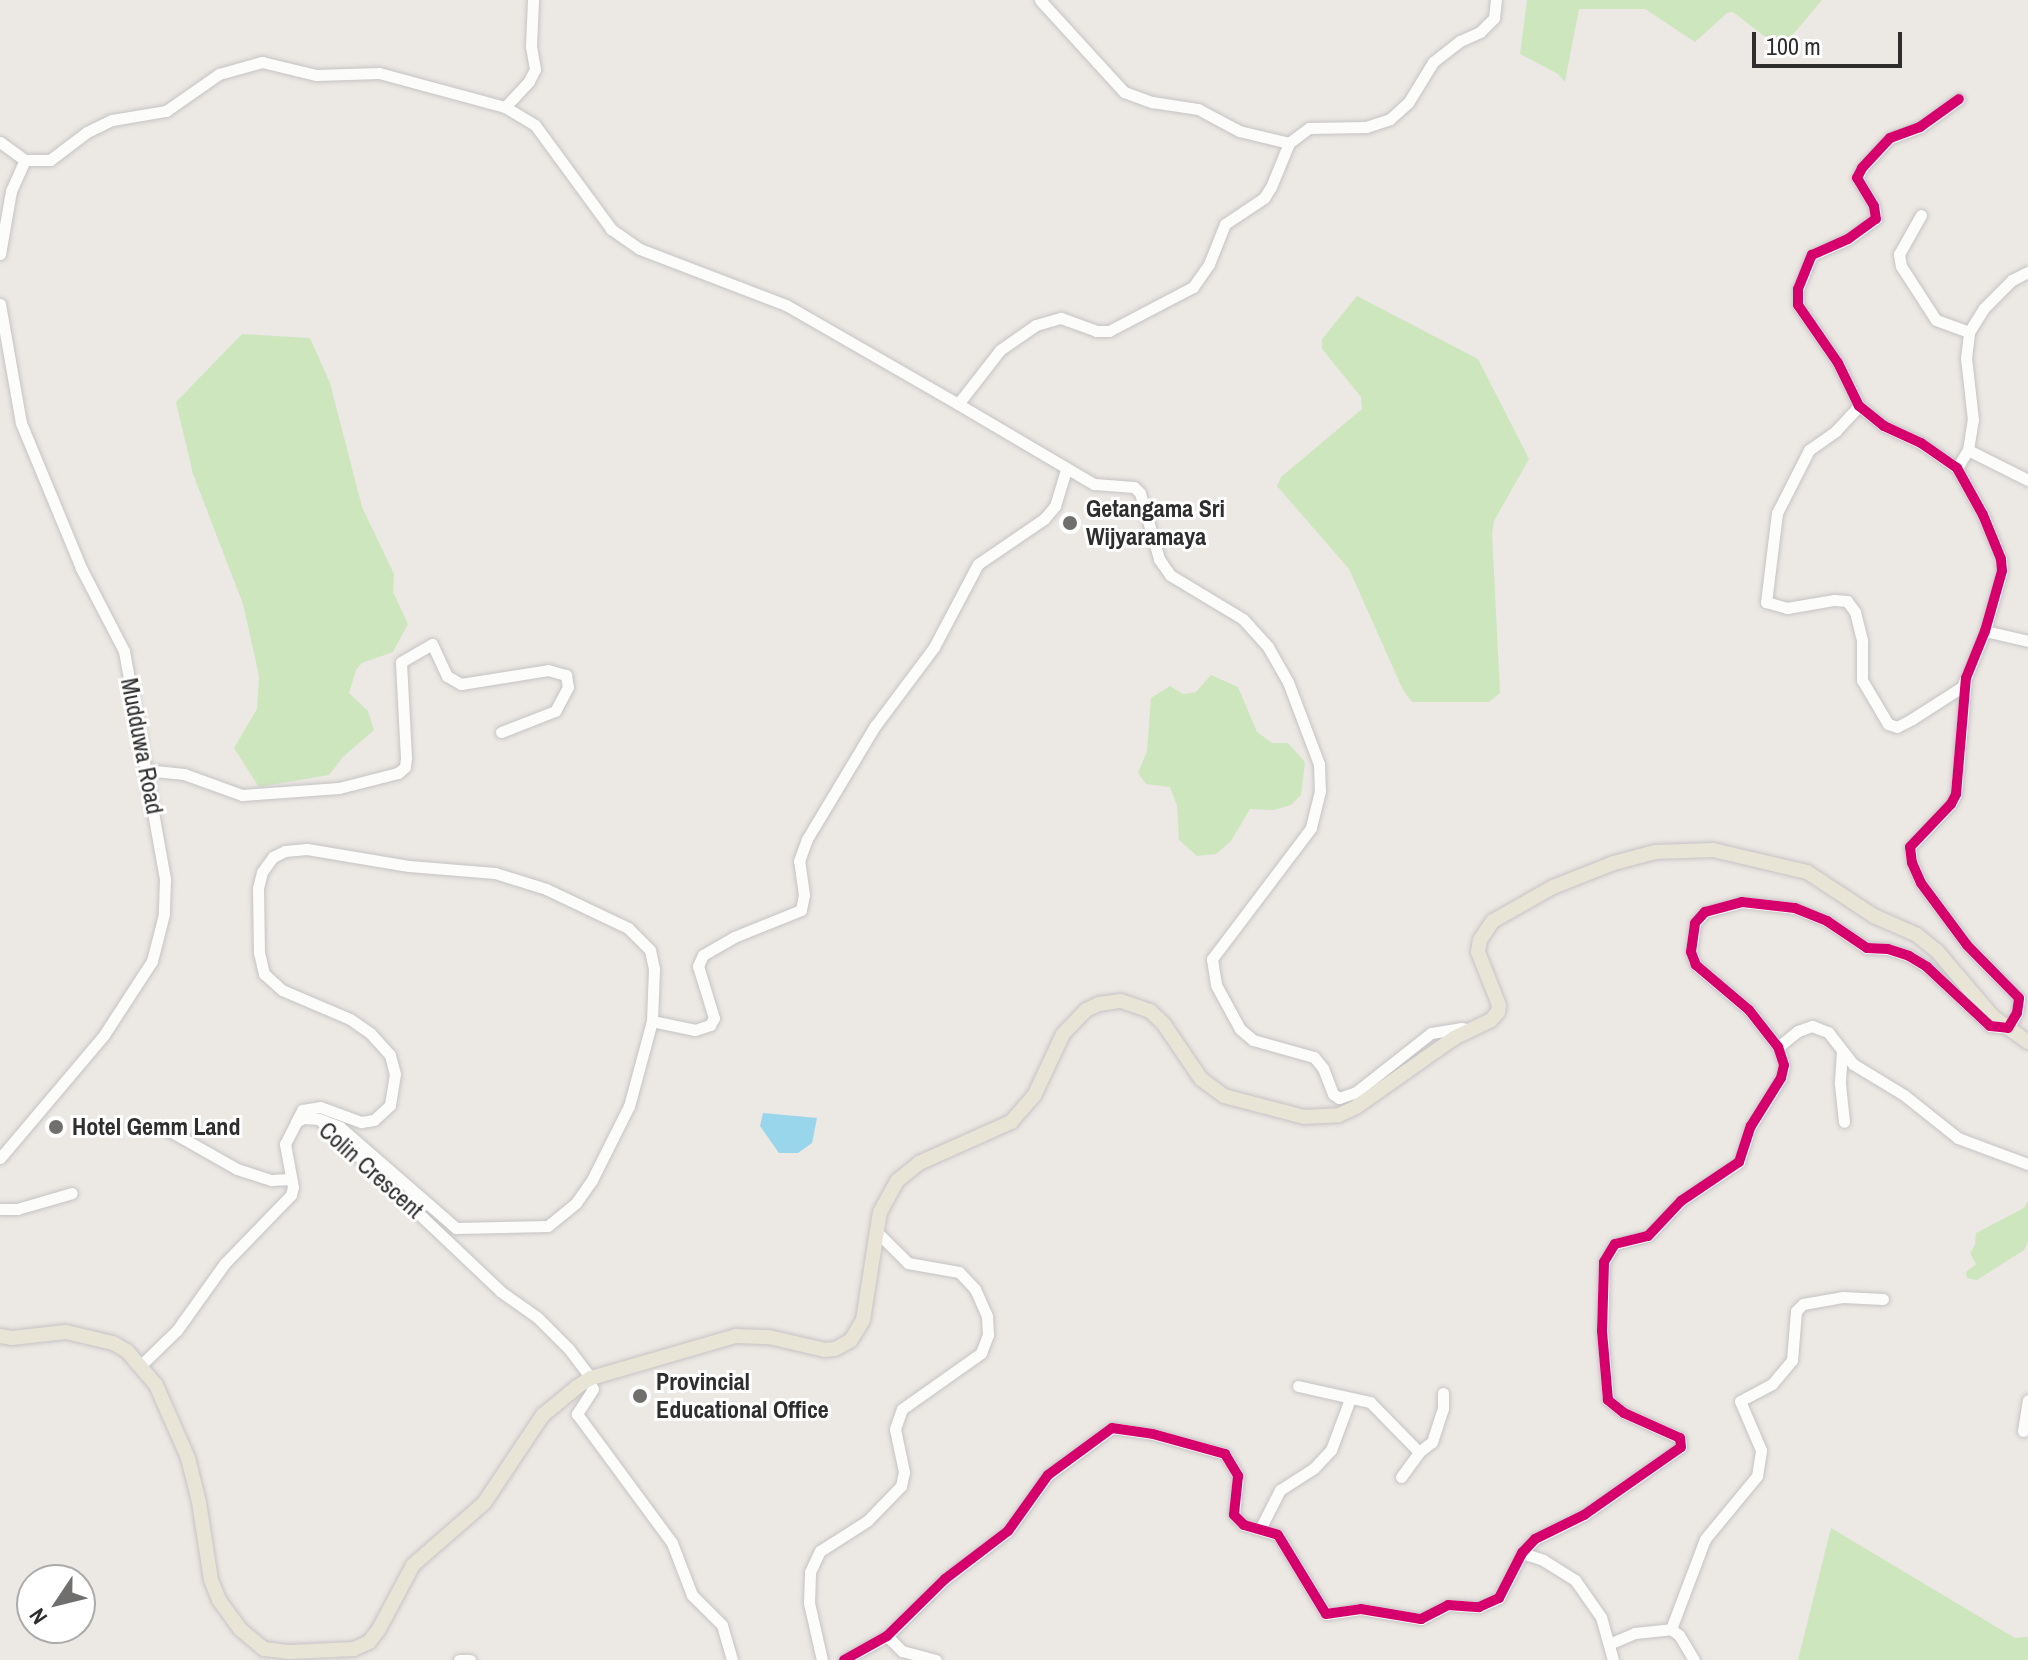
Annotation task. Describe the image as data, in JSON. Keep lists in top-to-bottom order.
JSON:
{
  "streets": {
    "street": ["Mudduwa Road", "Colin Crescent"]
  },
  "places": ["Getangama Sri Wijyaramaya", "Hotel Gemm Land", "Provincial Educational Office"],
  "scale_bar": "100 m",
  "north": "bottom left"
}
